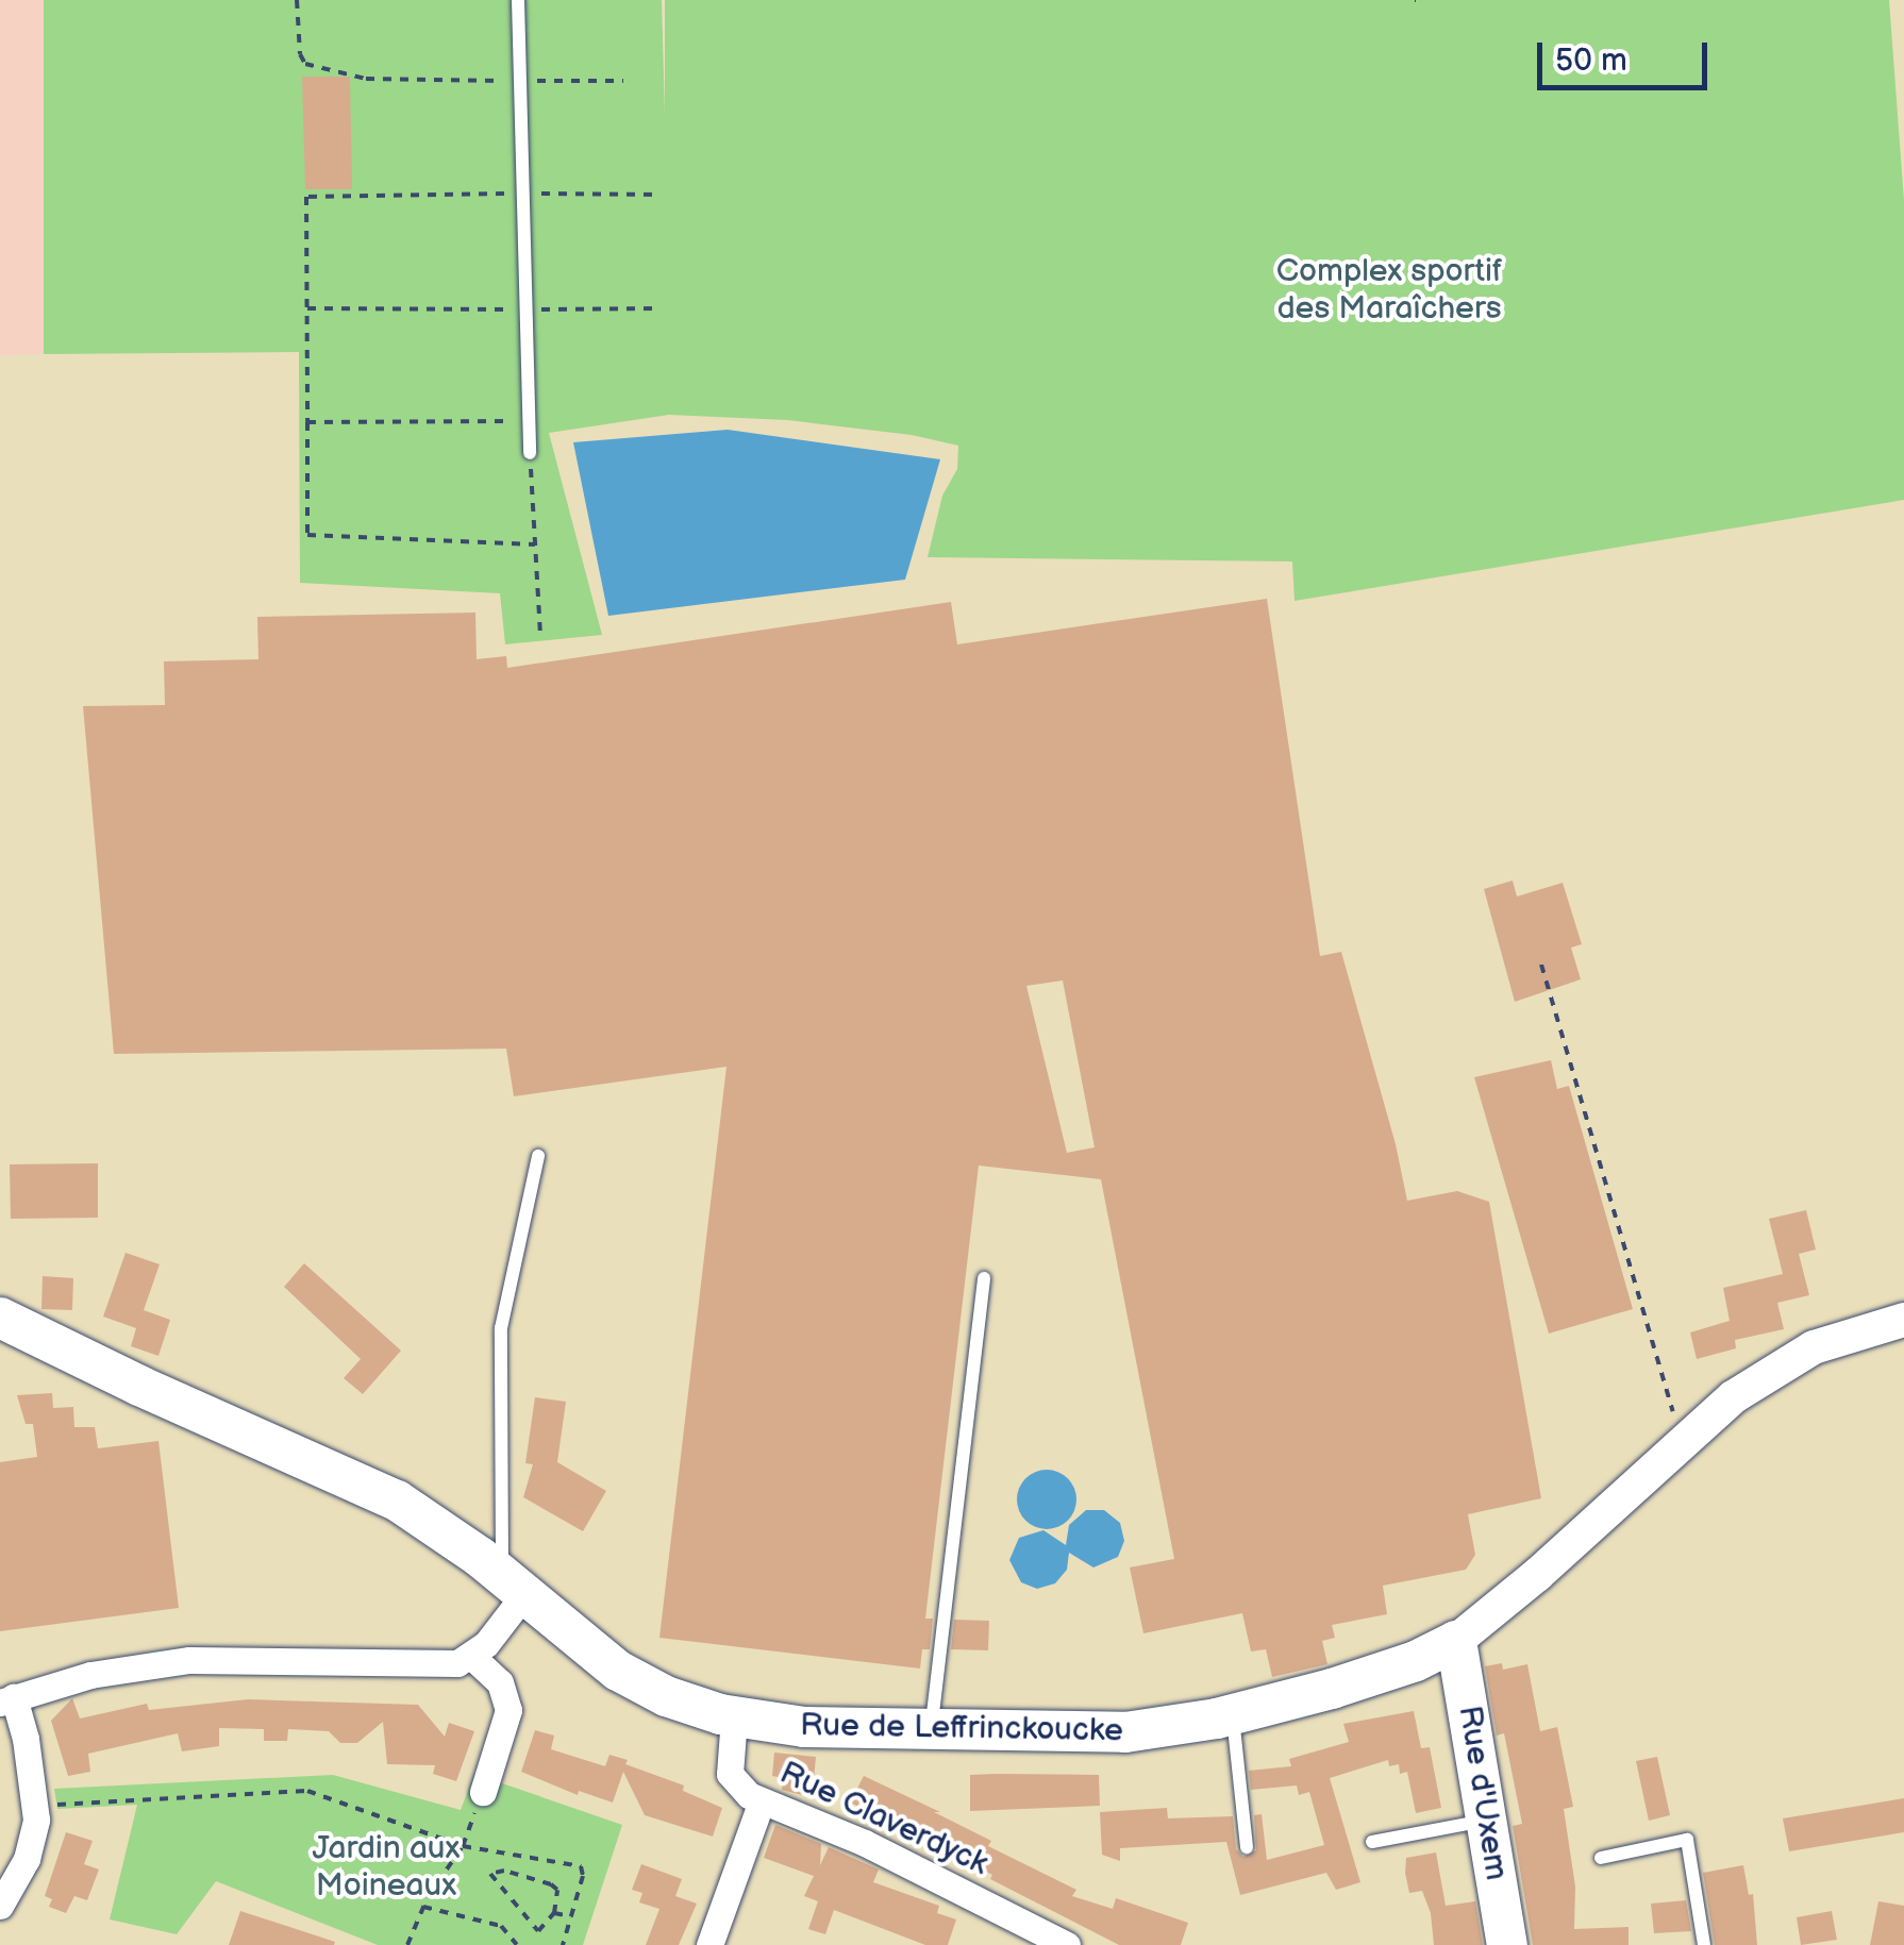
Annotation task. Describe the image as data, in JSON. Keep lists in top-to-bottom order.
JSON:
{
  "streets": {
    "main road": ["Rue de Leffrinckoucke", "Rue d'Uxem"],
    "street": ["Rue Claverdyck"]
  },
  "crossings": [
    ["Rue de Leffrinckoucke", "Rue d'Uxem"],
    ["Rue de Leffrinckoucke", "Rue Claverdyck"]
  ],
  "parks": ["Complex sportif des Maraîchers", "Jardin aux Moineaux"],
  "scale_bar": "50 m"
}
